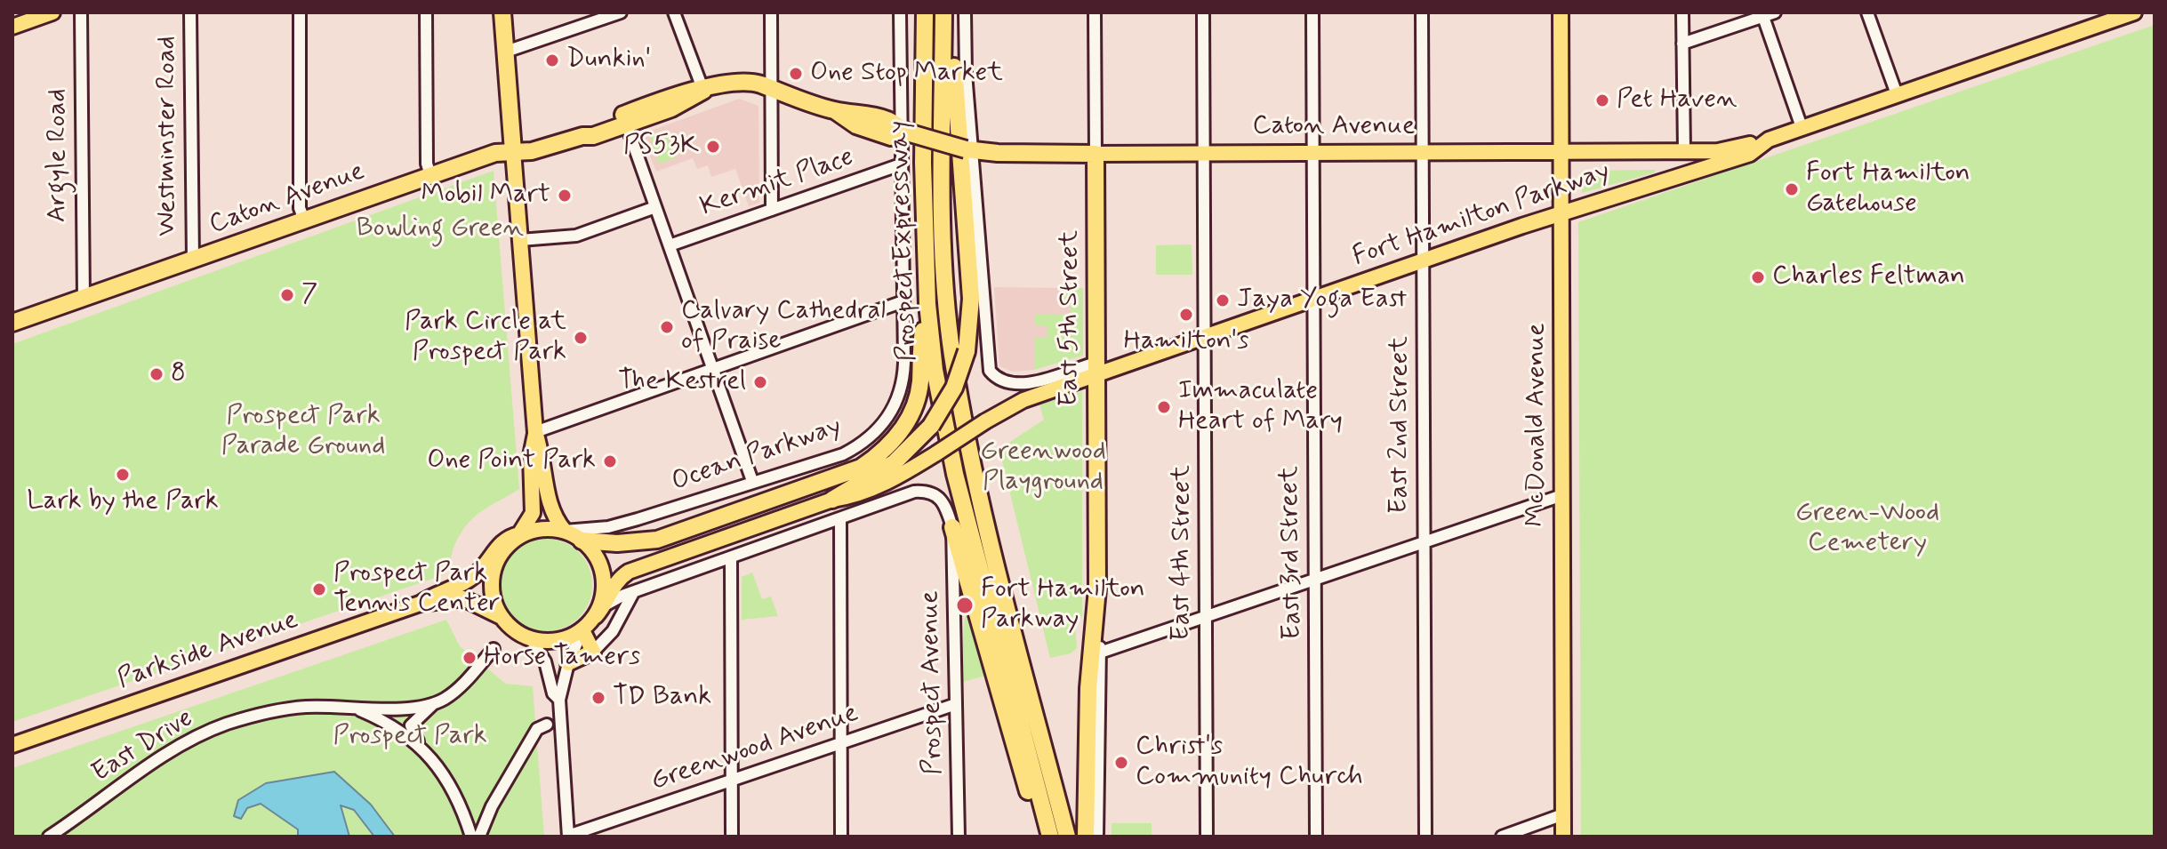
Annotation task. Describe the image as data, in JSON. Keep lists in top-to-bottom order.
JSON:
{
  "streets": {
    "highway": ["Caton Avenue", "Prospect Expressway", "East 5th Street"],
    "main road": ["Fort Hamilton Parkway", "McDonald Avenue", "Parkside Avenue"],
    "street": [
      "Westminster Road",
      "Argyle Road",
      "Kermit Place",
      "East 2nd Street",
      "Ocean Parkway",
      "East 4th Street",
      "East 3rd Street",
      "Prospect Avenue",
      "East Drive",
      "Greenwood Avenue"
    ]
  },
  "crossings": [
    ["Caton Avenue", "Westminster Road"],
    ["Caton Avenue", "Argyle Road"],
    ["Caton Avenue", "Fort Hamilton Parkway"],
    ["Caton Avenue", "East 5th Street"],
    ["Caton Avenue", "East 2nd Street"],
    ["Caton Avenue", "McDonald Avenue"],
    ["Caton Avenue", "Ocean Parkway"],
    ["Caton Avenue", "East 4th Street"],
    ["Caton Avenue", "East 3rd Street"],
    ["Kermit Place", "Ocean Parkway"],
    ["Fort Hamilton Parkway", "East 5th Street"],
    ["Fort Hamilton Parkway", "East 2nd Street"],
    ["Fort Hamilton Parkway", "McDonald Avenue"],
    ["Fort Hamilton Parkway", "Ocean Parkway"],
    ["Fort Hamilton Parkway", "East 4th Street"],
    ["Fort Hamilton Parkway", "East 3rd Street"],
    ["Fort Hamilton Parkway", "Parkside Avenue"],
    ["Ocean Parkway", "Parkside Avenue"],
    ["Prospect Avenue", "Greenwood Avenue"]
  ],
  "parks": [
    "Bowling Green",
    "Prospect Park Parade Ground",
    "Greenwood Playground",
    "Green-Wood Cemetery",
    "Prospect Park"
  ],
  "places": [
    "Dunkin'",
    "One Stop Market",
    "Pet Haven",
    "PS53K",
    "Fort Hamilton Gatehouse",
    "Mobil Mart",
    "Charles Feltman",
    "7",
    "Jaya Yoga East",
    "Hamilton's",
    "Calvary Cathedral of Praise",
    "Park Circle at Prospect Park",
    "8",
    "The Kestrel",
    "Immaculate Heart of Mary",
    "One Point Park",
    "Lark by the Park",
    "Prospect Park Tennis Center",
    "Fort Hamilton Parkway",
    "Horse Tamers",
    "TD Bank",
    "Christ's Community Church"
  ]
}
